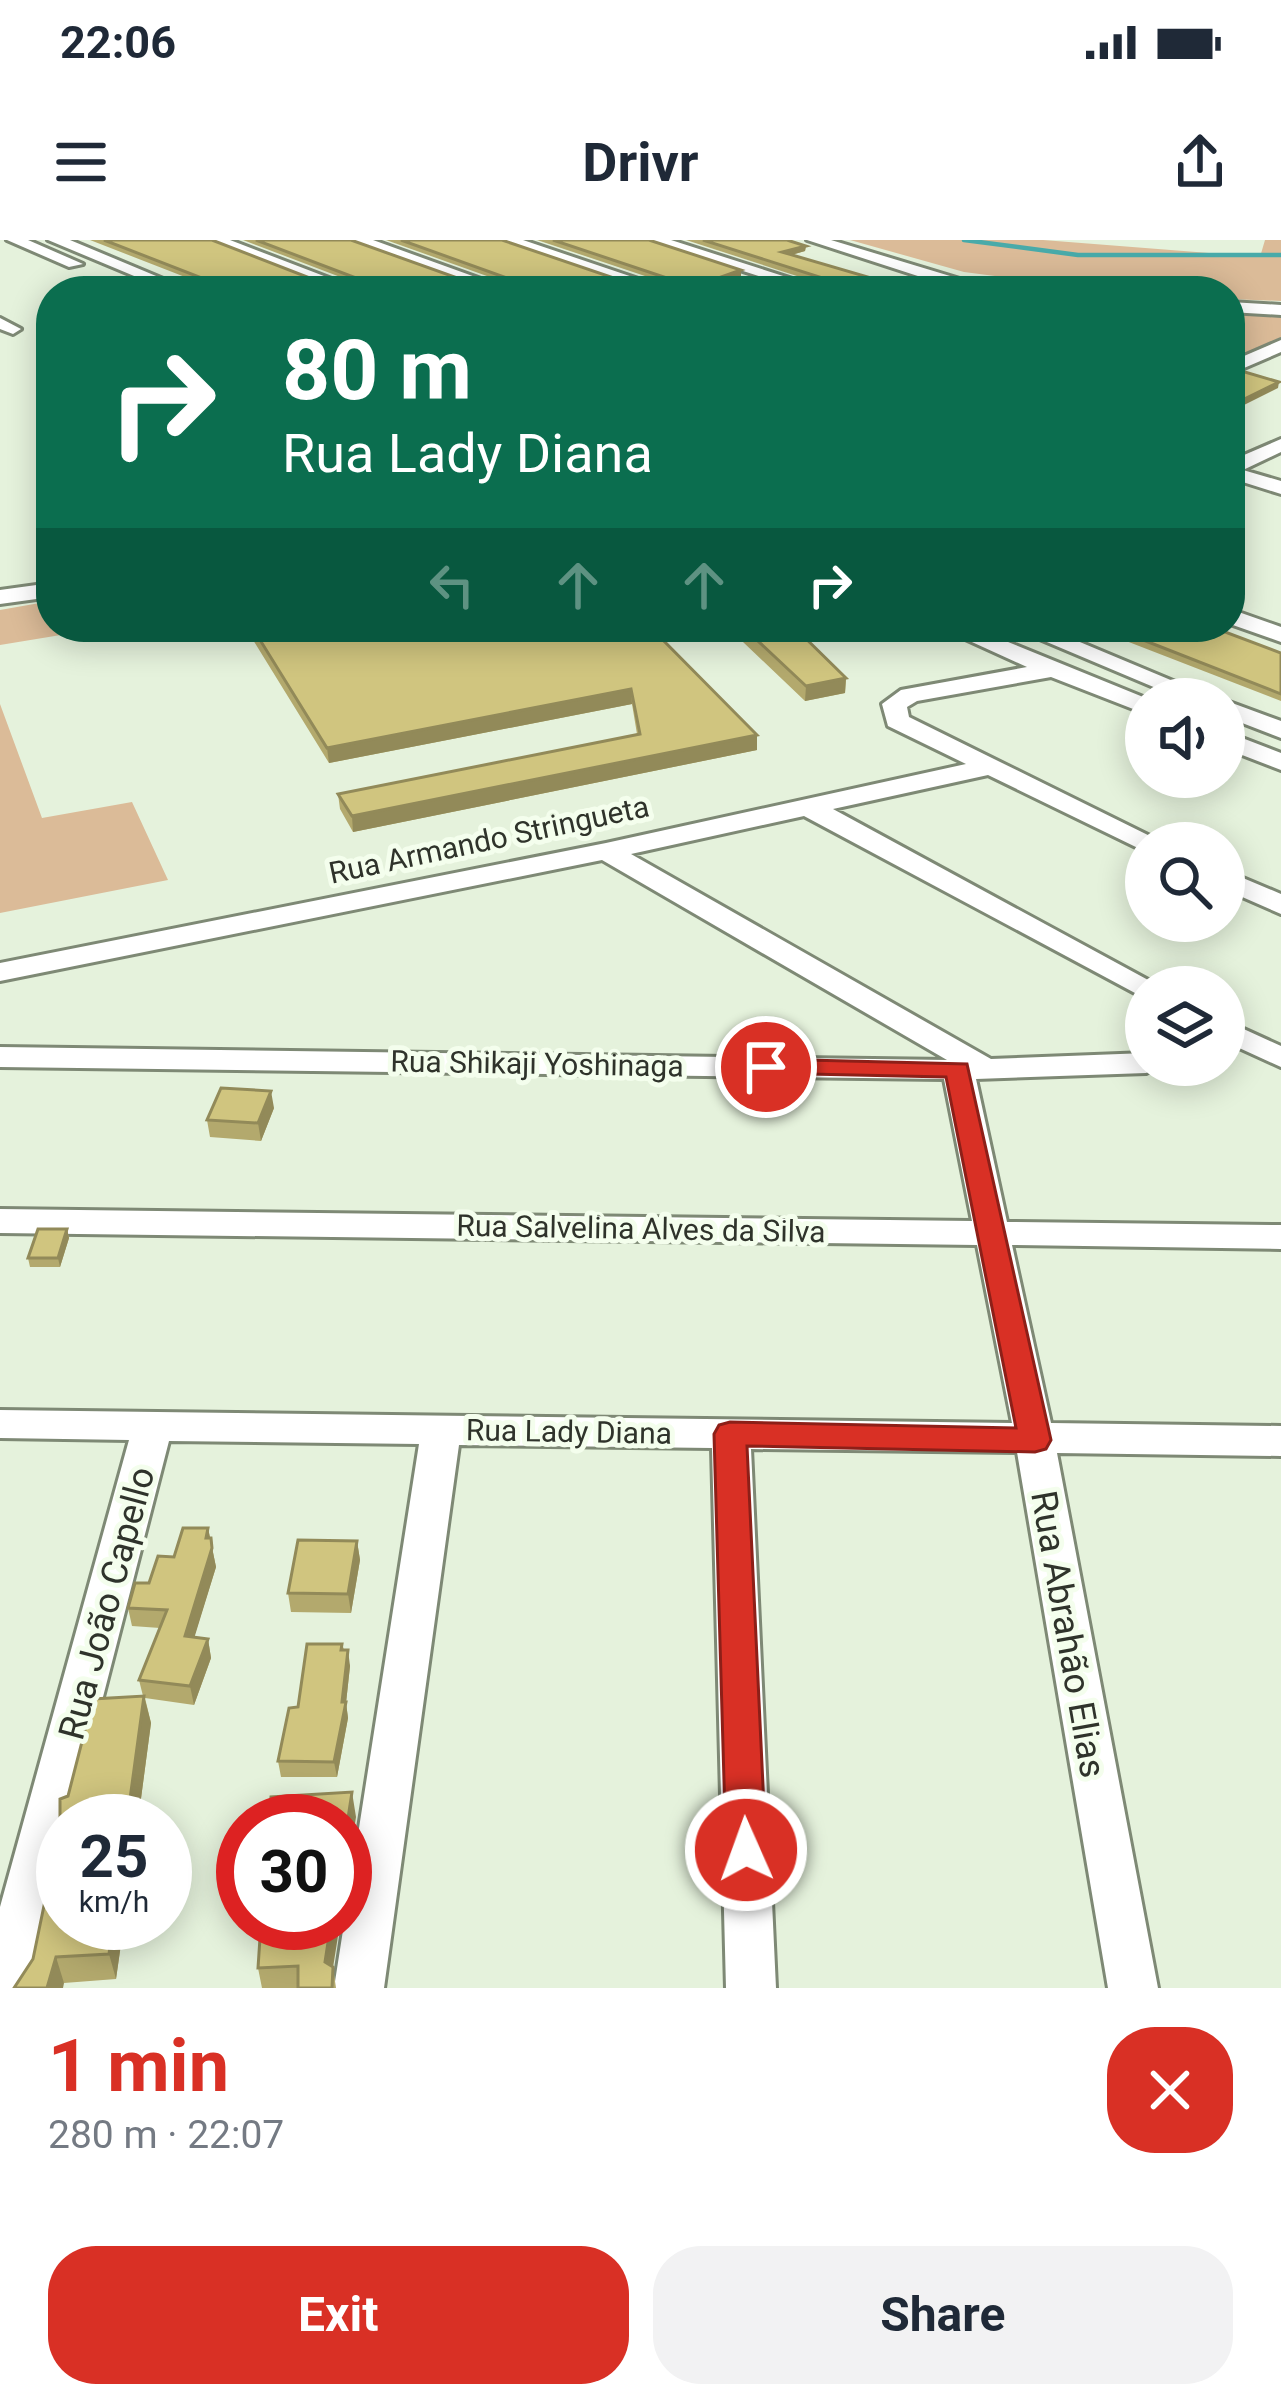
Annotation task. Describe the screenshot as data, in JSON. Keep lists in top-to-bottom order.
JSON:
{
  "streets": {
    "street": [
      "Rua Armando Stringueta",
      "Rua Shikaji Yoshinaga",
      "Rua Salvelina Alves da Silva",
      "Rua Lady Diana",
      "Rua João Capello",
      "Rua Abrahão Elias"
    ]
  },
  "crossings": [
    ["Rua Shikaji Yoshinaga", "Rua Abrahão Elias"],
    ["Rua Salvelina Alves da Silva", "Rua Abrahão Elias"],
    ["Rua Lady Diana", "Rua João Capello"],
    ["Rua Lady Diana", "Rua Abrahão Elias"]
  ],
  "page": {
    "status": "22:06",
    "header": "Drivr",
    "turn": ["80 m", "Rua Lady Diana"],
    "speed": "25 km/h",
    "limit": "30",
    "heading": ["1 min", "280 m · 22:07"],
    "buttons": ["Exit", "Share"]
  }
}
